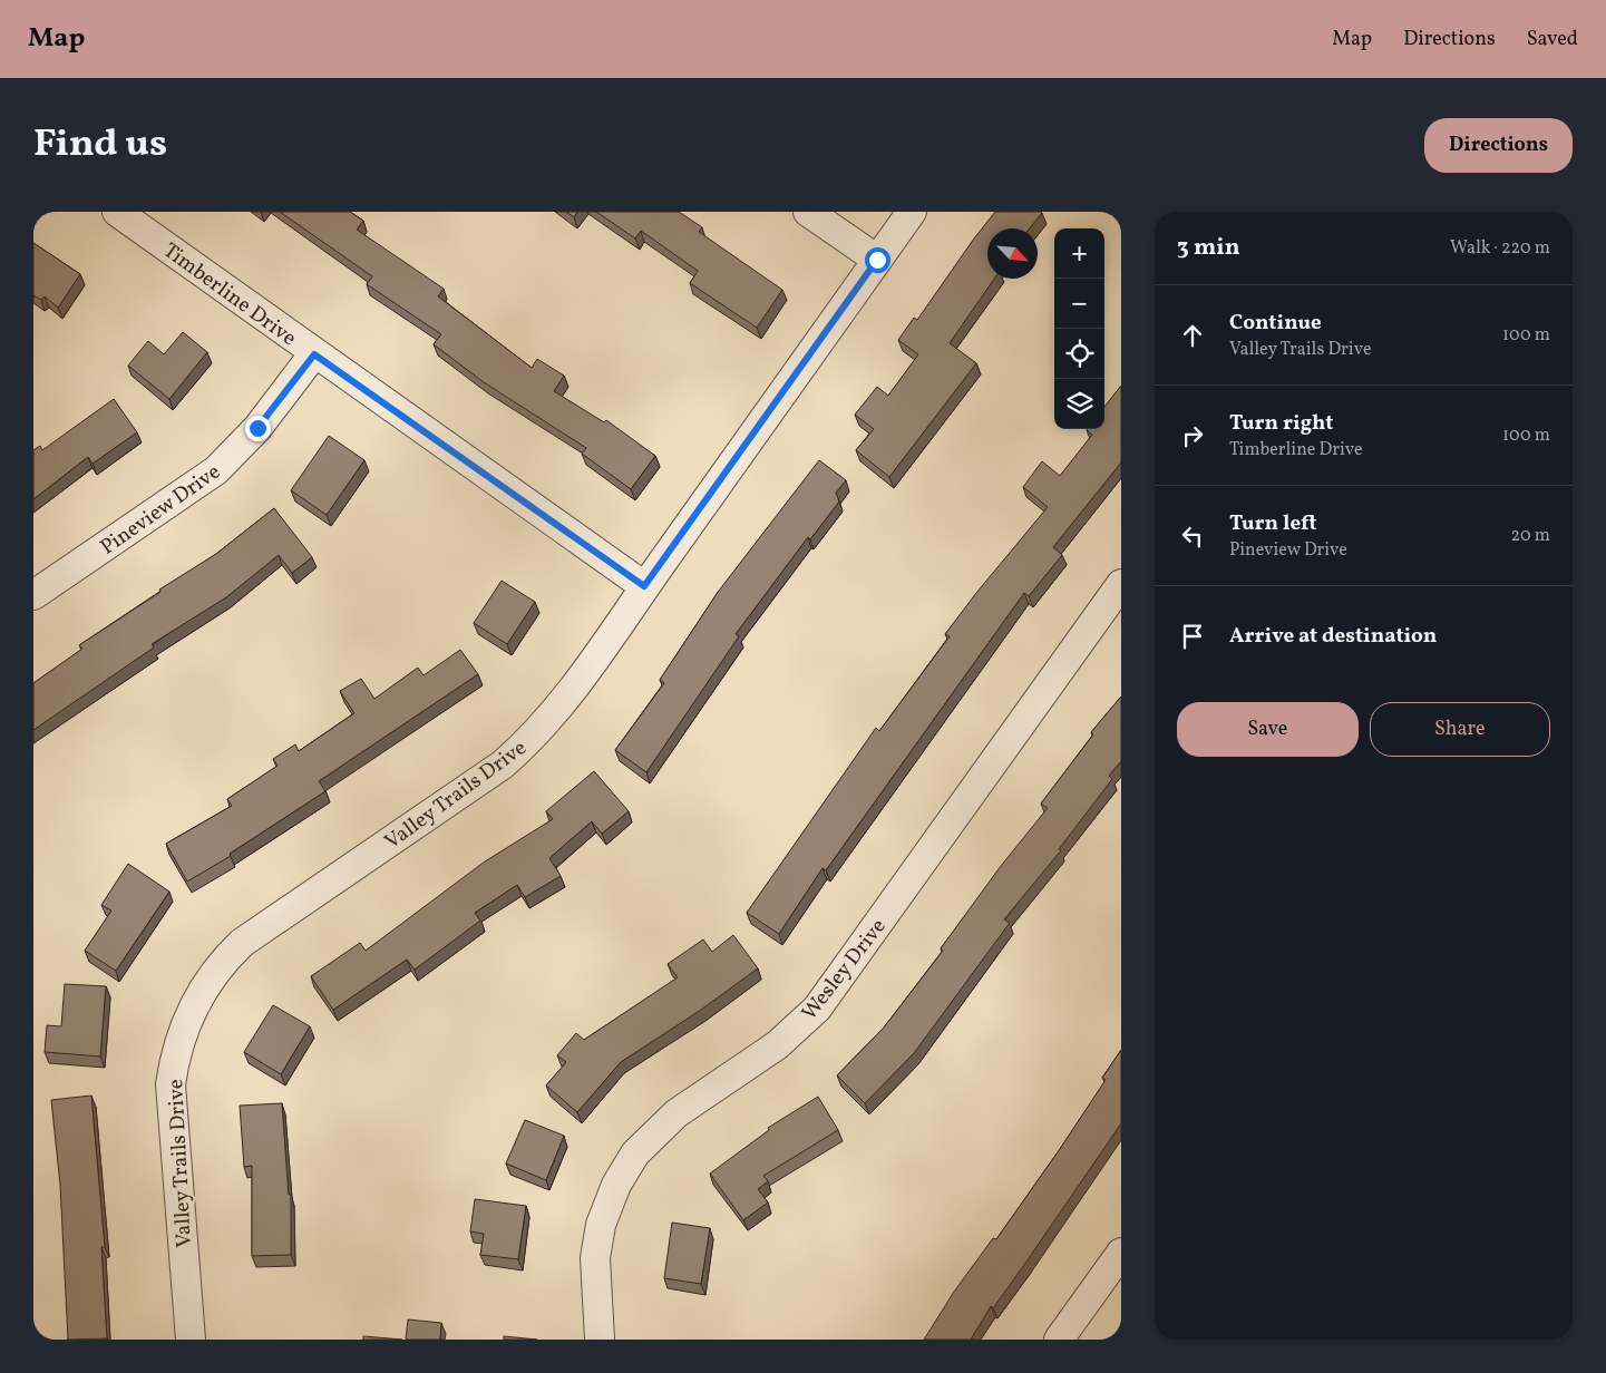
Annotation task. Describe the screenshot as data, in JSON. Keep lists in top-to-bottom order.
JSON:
{
  "streets": {
    "street": [
      "Timberline Drive",
      "Pineview Drive",
      "Valley Trails Drive",
      "Wesley Drive"
    ]
  },
  "crossings": [
    ["Timberline Drive", "Pineview Drive"],
    ["Timberline Drive", "Valley Trails Drive"]
  ],
  "north": "bottom right",
  "page": {
    "header": "Map",
    "nav": ["Map", "Directions", "Saved"],
    "title": "Find us",
    "buttons": [
      "Directions",
      ["Save", "Share"]
    ],
    "heading": ["3 min", "Walk · 220 m"],
    "map_buttons": ["+", "−"],
    "list": [
      ["Continue", "Valley Trails Drive", "100 m"],
      ["Turn right", "Timberline Drive", "100 m"],
      ["Turn left", "Pineview Drive", "20 m"],
      "Arrive at destination"
    ]
  }
}
